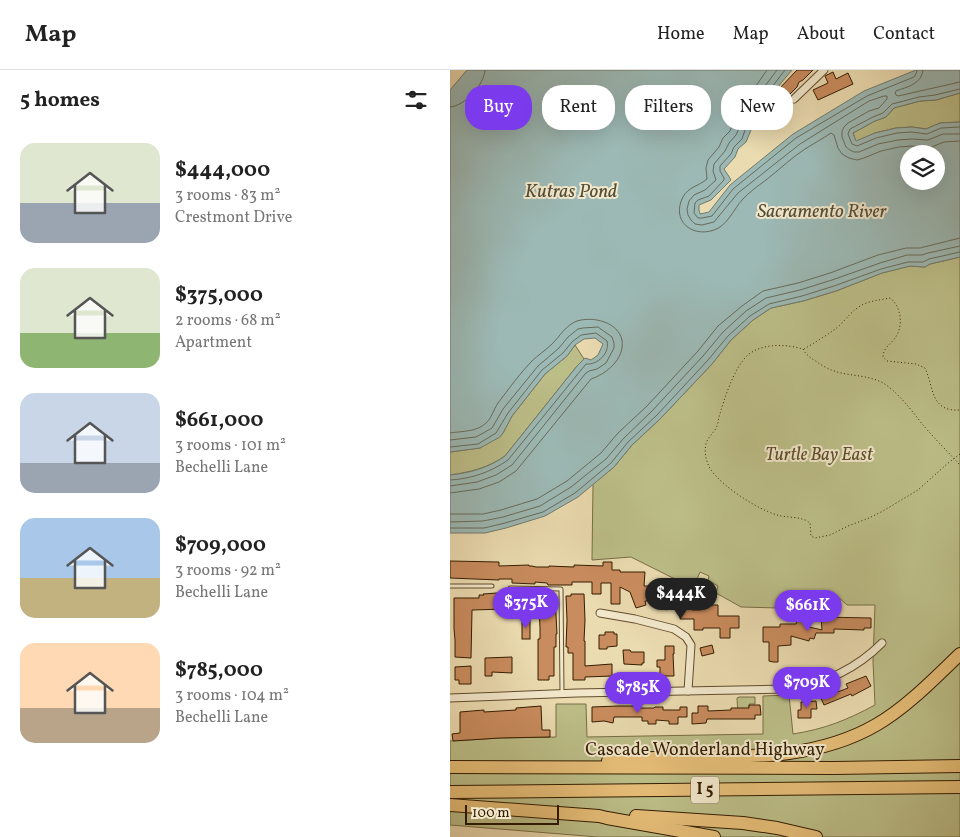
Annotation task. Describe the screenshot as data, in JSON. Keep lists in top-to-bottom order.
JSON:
{
  "streets": {
    "highway": ["Cascade Wonderland Highway", "I 5"]
  },
  "water": ["Kutras Pond", "Sacramento River"],
  "parks": ["Turtle Bay East"],
  "scale_bar": "100 m",
  "page": {
    "header": "Map",
    "nav": [
      "Home",
      "Map",
      "About",
      "Contact"
    ],
    "heading": "5 homes",
    "chip": [
      "Buy",
      "Rent",
      "Filters",
      "New"
    ],
    "list": [
      {
        "name": "$444,000",
        "note": "3 rooms · 83 m² · Crestmont Drive"
      },
      {
        "name": "$375,000",
        "note": "2 rooms · 68 m² · Apartment"
      },
      {
        "name": "$661,000",
        "note": "3 rooms · 101 m² · Bechelli Lane"
      },
      {
        "name": "$709,000",
        "note": "3 rooms · 92 m² · Bechelli Lane"
      },
      {
        "name": "$785,000",
        "note": "3 rooms · 104 m² · Bechelli Lane"
      }
    ],
    "price": [
      "$444K",
      "$375K",
      "$661K",
      "$709K",
      "$785K"
    ],
    "scale": "100 m"
  }
}
